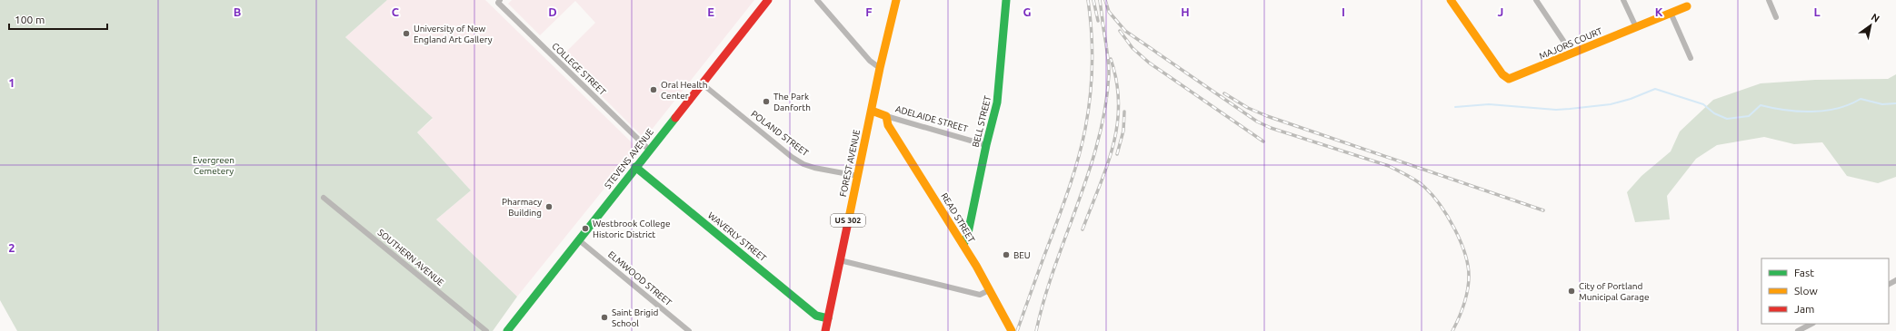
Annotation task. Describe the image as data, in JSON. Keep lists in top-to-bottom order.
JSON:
{
  "streets": {
    "main road": [
      "MAJORS COURT",
      "ADELAIDE STREET",
      "BELL STREET",
      "STEVENS AVENUE",
      "FOREST AVENUE",
      "READ STREET",
      "US 302",
      "WAVERLY STREET"
    ],
    "street": [
      "COLLEGE STREET",
      "POLAND STREET",
      "SOUTHERN AVENUE",
      "ELMWOOD STREET"
    ]
  },
  "crossings": [
    ["COLLEGE STREET", "STEVENS AVENUE"],
    ["ADELAIDE STREET", "BELL STREET"],
    ["ADELAIDE STREET", "FOREST AVENUE"],
    ["ADELAIDE STREET", "READ STREET"],
    ["BELL STREET", "READ STREET"],
    ["POLAND STREET", "STEVENS AVENUE"],
    ["POLAND STREET", "FOREST AVENUE"],
    ["STEVENS AVENUE", "WAVERLY STREET"],
    ["STEVENS AVENUE", "ELMWOOD STREET"],
    ["FOREST AVENUE", "WAVERLY STREET"]
  ],
  "parks": ["Evergreen Cemetery"],
  "places": [
    "University of New England Art Gallery",
    "Oral Health Center",
    "The Park Danforth",
    "Pharmacy Building",
    "Westbrook College Historic District",
    "BEU",
    "City of Portland Municipal Garage",
    "Saint Brigid School"
  ],
  "legend": ["Fast", "Slow", "Jam"],
  "scale_bar": "100 m",
  "north": "top right",
  "grid": {
    "columns": [
      "B",
      "C",
      "D",
      "E",
      "F",
      "G",
      "H",
      "I",
      "J",
      "K",
      "L"
    ],
    "rows": ["1", "2"]
  }
}
